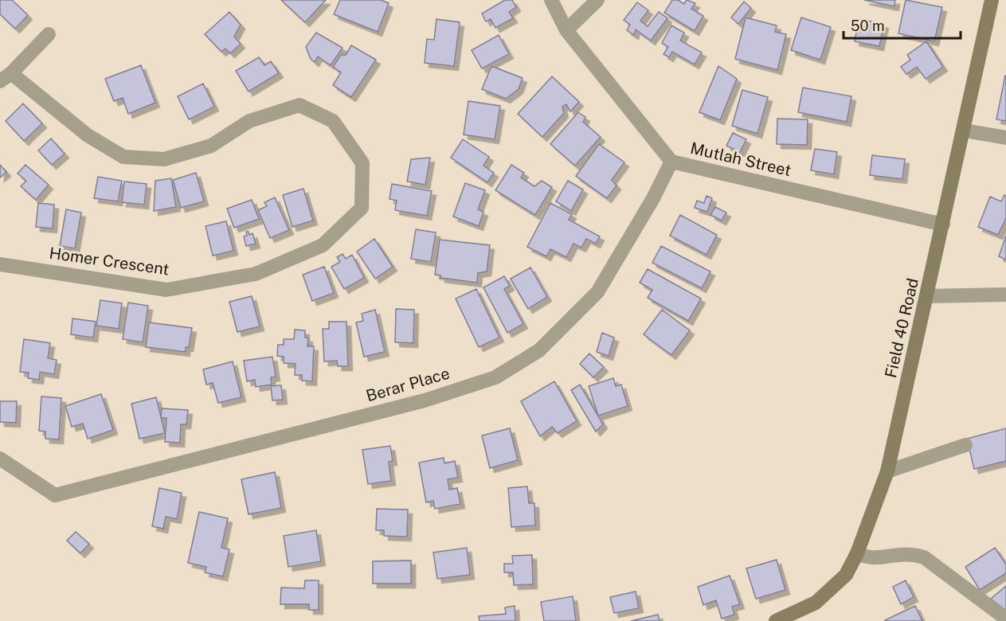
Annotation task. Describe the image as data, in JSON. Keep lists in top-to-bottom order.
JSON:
{
  "streets": {
    "street": [
      "Mutlah Street",
      "Homer Crescent",
      "Field 40 Road",
      "Berar Place"
    ]
  },
  "crossings": [
    ["Mutlah Street", "Field 40 Road"],
    ["Mutlah Street", "Berar Place"]
  ],
  "scale_bar": "50 m"
}
